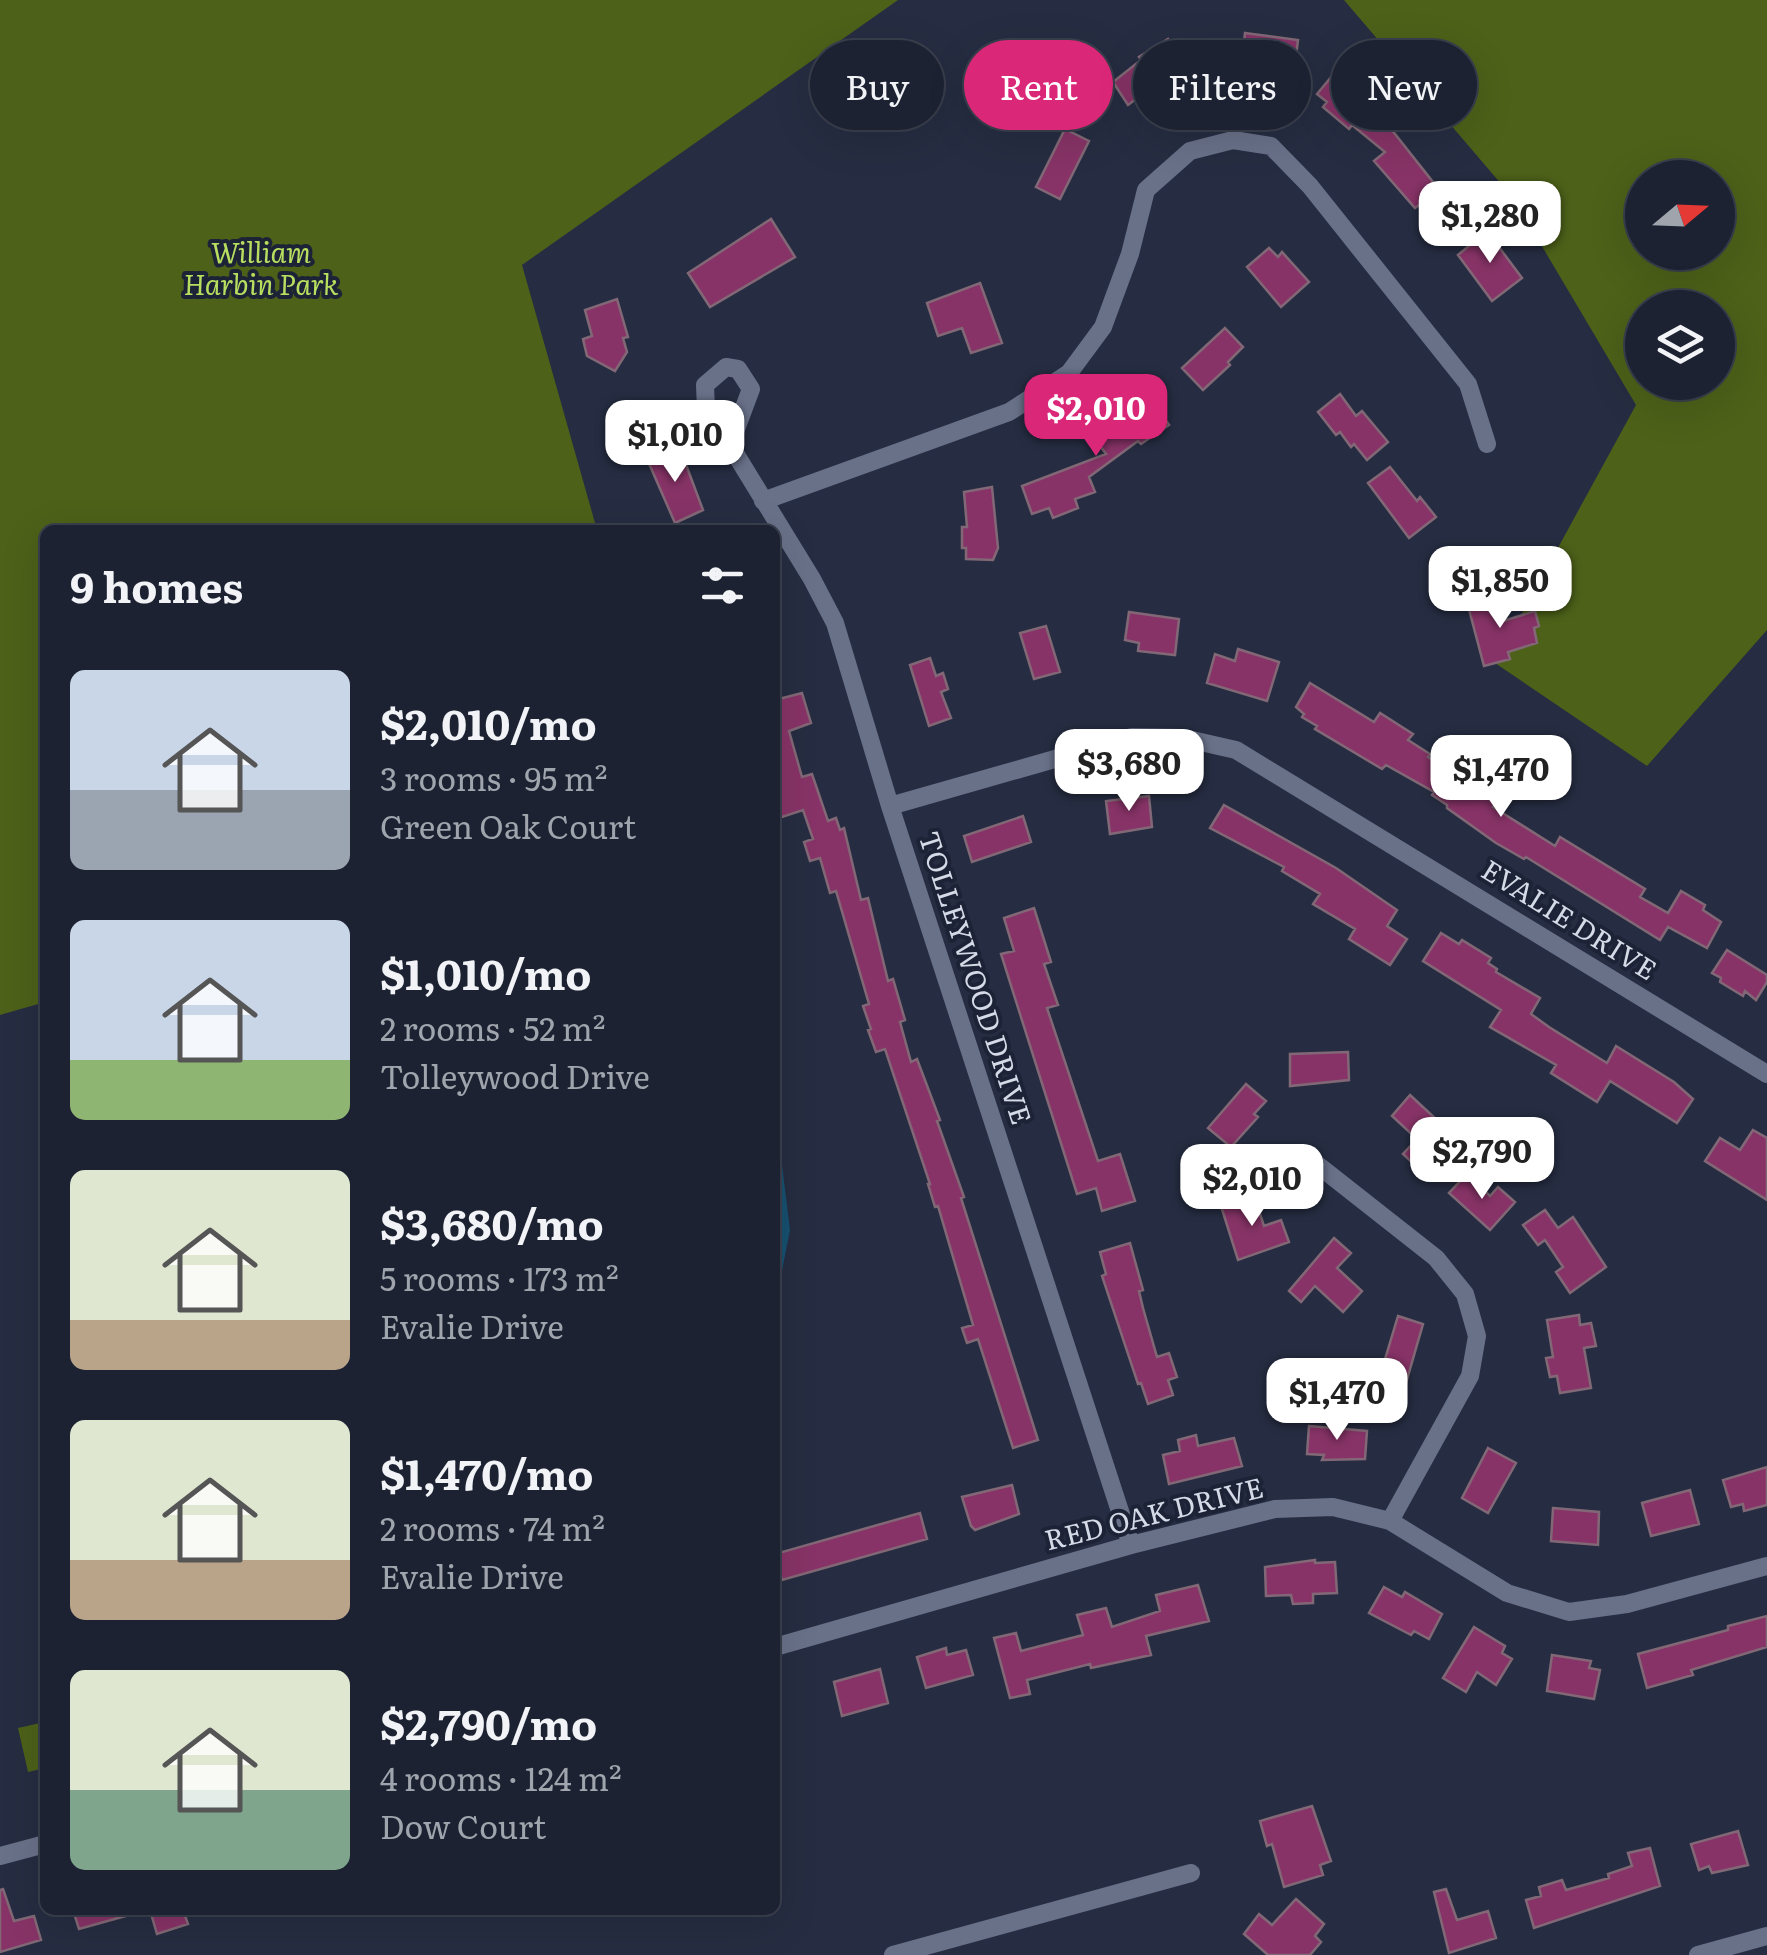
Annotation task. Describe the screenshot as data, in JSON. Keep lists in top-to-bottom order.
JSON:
{
  "streets": {
    "street": ["EVALIE DRIVE", "TOLLEYWOOD DRIVE", "RED OAK DRIVE"]
  },
  "crossings": [
    ["EVALIE DRIVE", "TOLLEYWOOD DRIVE"],
    ["TOLLEYWOOD DRIVE", "RED OAK DRIVE"]
  ],
  "parks": ["William Harbin Park"],
  "north": "right",
  "page": {
    "chip": [
      "Buy",
      "Rent",
      "Filters",
      "New"
    ],
    "price": [
      "$1,280",
      "$2,010",
      "$1,010",
      "$1,850",
      "$3,680",
      "$1,470",
      "$2,790",
      "$2,010",
      "$1,470"
    ],
    "heading": "9 homes",
    "list": [
      {
        "name": "$2,010/mo",
        "note": "3 rooms · 95 m² · Green Oak Court"
      },
      {
        "name": "$1,010/mo",
        "note": "2 rooms · 52 m² · Tolleywood Drive"
      },
      {
        "name": "$3,680/mo",
        "note": "5 rooms · 173 m² · Evalie Drive"
      },
      {
        "name": "$1,470/mo",
        "note": "2 rooms · 74 m² · Evalie Drive"
      },
      {
        "name": "$2,790/mo",
        "note": "4 rooms · 124 m² · Dow Court"
      }
    ]
  }
}
